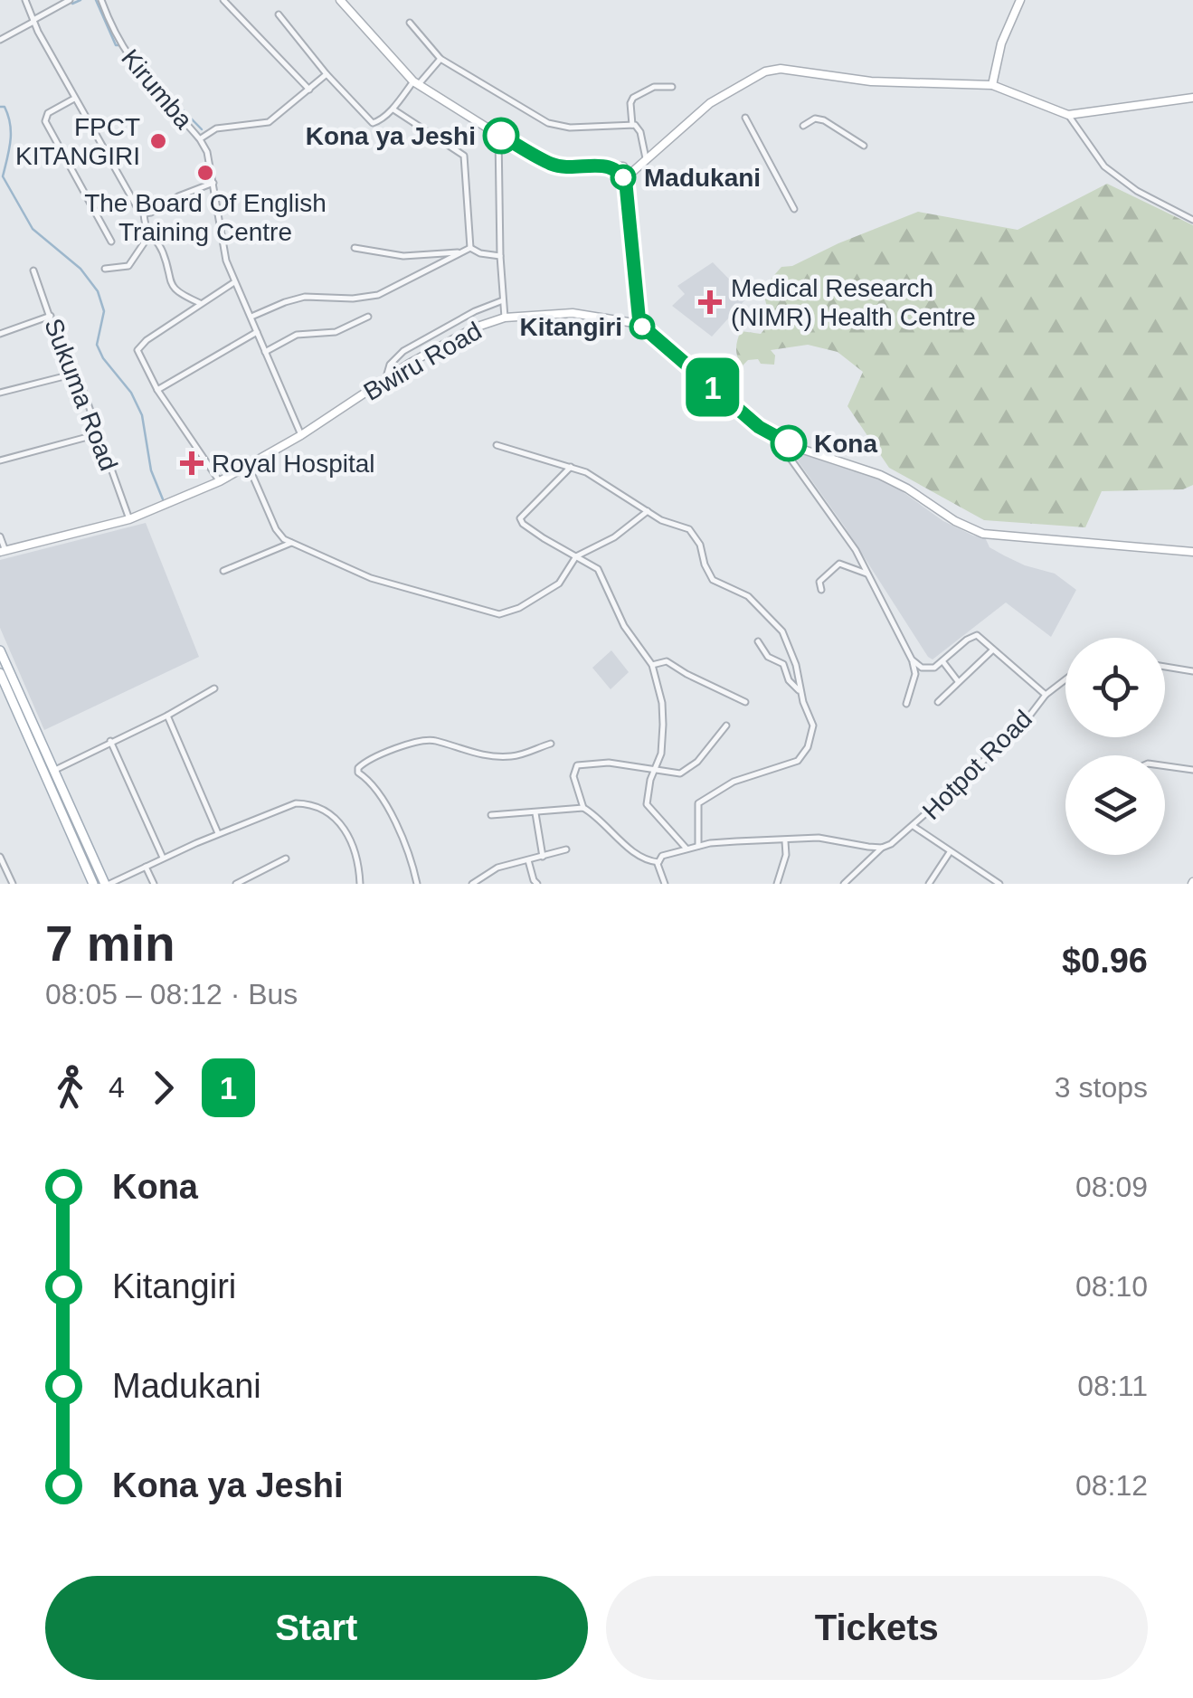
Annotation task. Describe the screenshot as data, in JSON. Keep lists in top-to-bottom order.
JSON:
{
  "streets": {
    "main road": ["Bwiru Road"],
    "street": ["Kirumba", "Sukuma Road", "Hotpot Road"]
  },
  "crossings": [
    ["Kirumba", "Bwiru Road"],
    ["Bwiru Road", "Sukuma Road"]
  ],
  "places": {
    "other": [
      "Kona ya Jeshi",
      "FPCT KITANGIRI",
      "The Board Of English Training Centre",
      "Madukani",
      "Kitangiri",
      "Kona"
    ],
    "health": ["Medical Research (NIMR) Health Centre", "Royal Hospital"]
  },
  "lines": ["bus line 1"],
  "page": {
    "on_map": "1",
    "heading": ["7 min", "08:05 – 08:12 · Bus", "$0.96"],
    "legs": ["4", "1", "3 stops"],
    "list": [
      {
        "name": "Kona",
        "value": "08:09"
      },
      {
        "name": "Kitangiri",
        "value": "08:10"
      },
      {
        "name": "Madukani",
        "value": "08:11"
      },
      {
        "name": "Kona ya Jeshi",
        "value": "08:12"
      }
    ],
    "buttons": ["Start", "Tickets"]
  }
}
